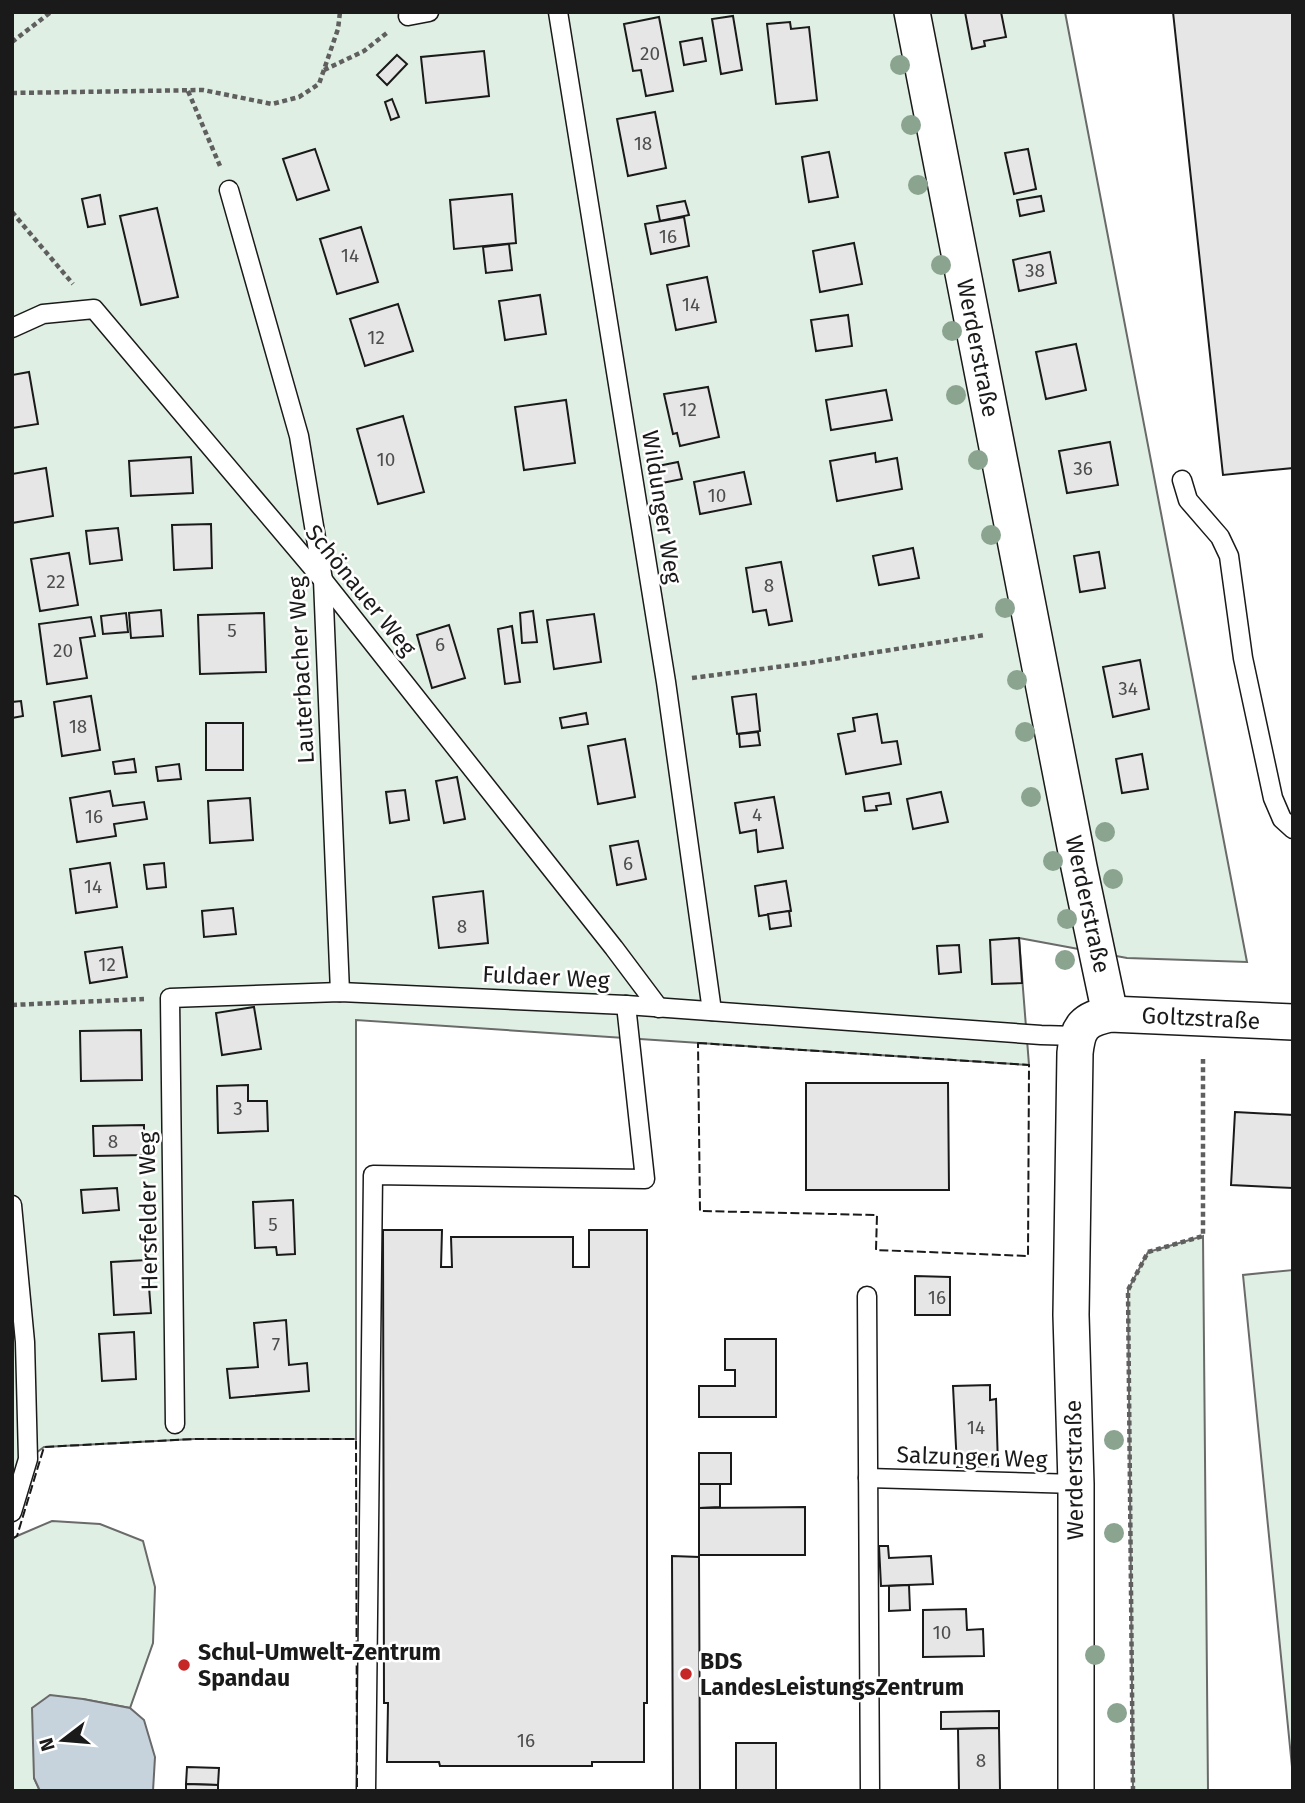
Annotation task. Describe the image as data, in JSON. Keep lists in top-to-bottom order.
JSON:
{
  "streets": {
    "street": ["Werderstraße", "Goltzstraße"],
    "lane": [
      "Wildunger Weg",
      "Schönauer Weg",
      "Lauterbacher Weg",
      "Fuldaer Weg",
      "Hersfelder Weg",
      "Salzunger Weg"
    ]
  },
  "crossings": [
    ["Werderstraße", "Fuldaer Weg"],
    ["Werderstraße", "Goltzstraße"],
    ["Werderstraße", "Salzunger Weg"],
    ["Wildunger Weg", "Fuldaer Weg"],
    ["Schönauer Weg", "Lauterbacher Weg"],
    ["Schönauer Weg", "Fuldaer Weg"],
    ["Lauterbacher Weg", "Fuldaer Weg"],
    ["Fuldaer Weg", "Hersfelder Weg"]
  ],
  "places": ["Schul-Umwelt-Zentrum Spandau", "BDS LandesLeistungsZentrum"],
  "house_numbers": [
    "20",
    "18",
    "16",
    "14",
    "38",
    "14",
    "12",
    "12",
    "10",
    "36",
    "10",
    "22",
    "8",
    "5",
    "6",
    "20",
    "34",
    "18",
    "4",
    "16",
    "6",
    "14",
    "8",
    "12",
    "3",
    "8",
    "5",
    "16",
    "7",
    "14",
    "10",
    "16",
    "8"
  ],
  "north": "left"
}
